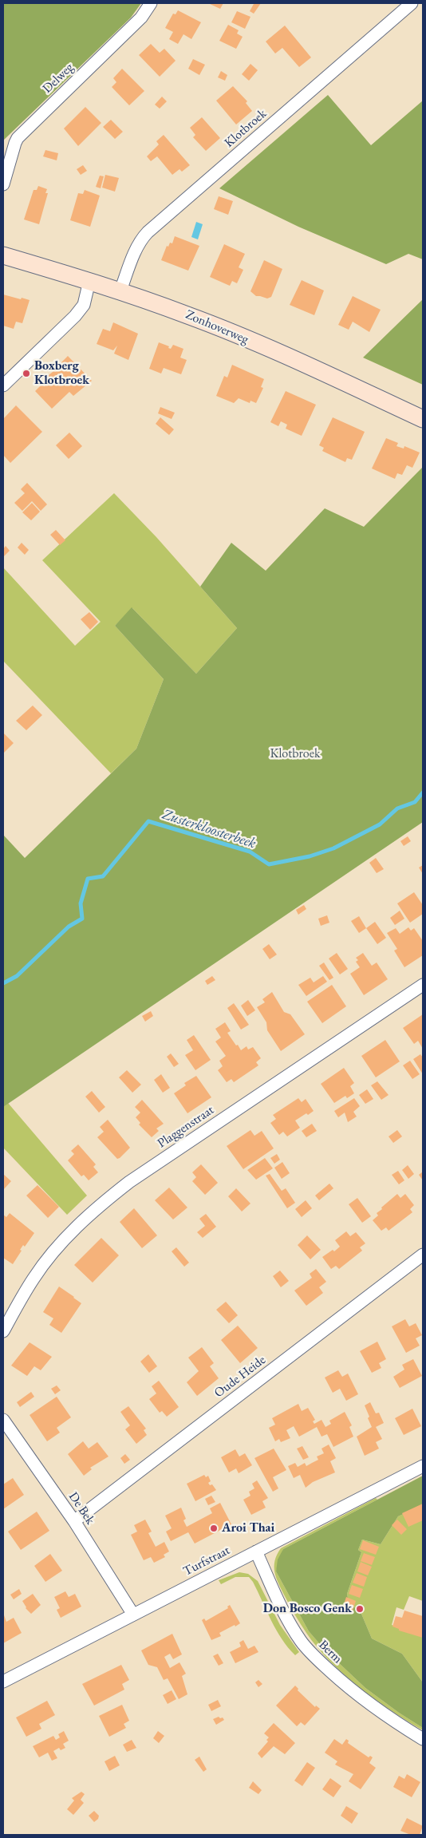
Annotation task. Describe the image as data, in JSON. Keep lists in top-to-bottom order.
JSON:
{
  "streets": {
    "street": [
      "Delweg",
      "Klotbroek",
      "Zonhoverweg",
      "Plaggenstraat",
      "Oude Heide",
      "De Bek",
      "Turfstraat",
      "Berm"
    ]
  },
  "crossings": [
    ["Klotbroek", "Zonhoverweg"],
    ["Oude Heide", "De Bek"],
    ["De Bek", "Turfstraat"],
    ["Turfstraat", "Berm"]
  ],
  "water": ["Zusterkloosterbeek"],
  "parks": ["Klotbroek"],
  "places": ["Boxberg Klotbroek", "Aroi Thai", "Don Bosco Genk"]
}
